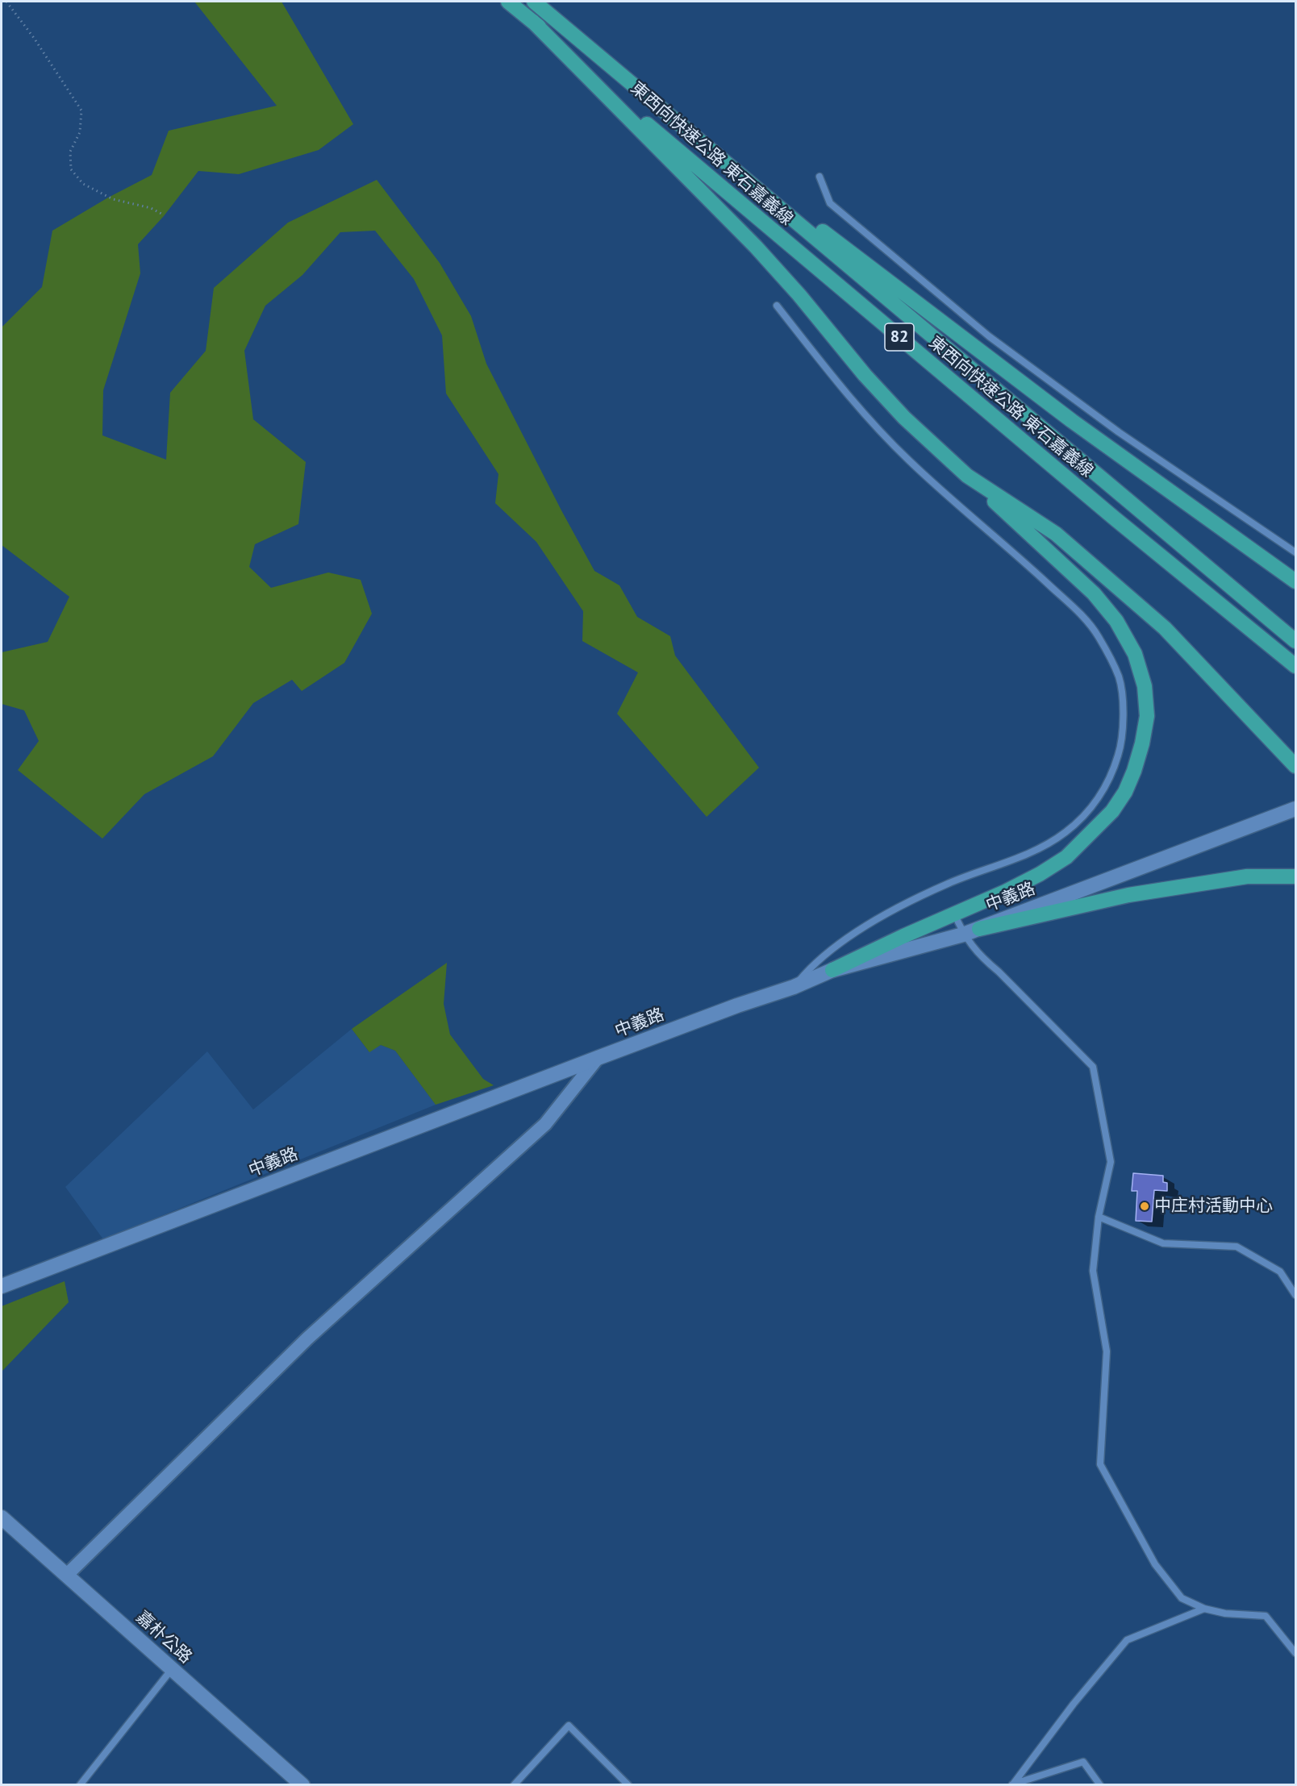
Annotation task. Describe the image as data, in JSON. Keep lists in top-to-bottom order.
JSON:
{
  "streets": {
    "highway": ["東西向快速公路 東石嘉義線", "82"],
    "street": ["中義路", "嘉朴公路"]
  },
  "places": ["中庄村活動中心"]
}
